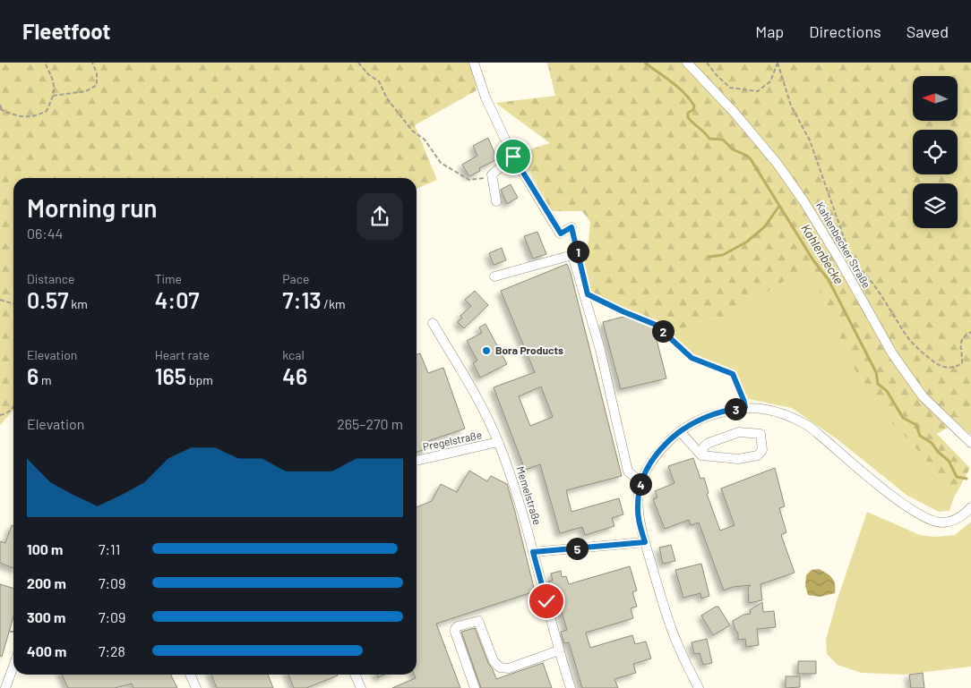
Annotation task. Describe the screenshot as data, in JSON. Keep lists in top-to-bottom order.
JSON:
{
  "streets": {
    "street": ["Kahlenbecker Straße", "Pregelstraße", "Memelstraße"]
  },
  "crossings": [
    ["Pregelstraße", "Memelstraße"]
  ],
  "water": ["Kahlenbecke"],
  "places": ["Bora Products"],
  "north": "left",
  "page": {
    "header": "Fleetfoot",
    "nav": ["Map", "Directions", "Saved"],
    "heading": ["Morning run", "06:44"],
    "pins": [
      "1",
      "2",
      "3",
      "4",
      "5"
    ],
    "stats": [
      ["Distance", "0.57 km"],
      ["Time", "4:07"],
      ["Pace", "7:13 /km"],
      ["Elevation", "6 m"],
      ["Heart rate", "165 bpm"],
      ["kcal", "46"]
    ],
    "chart": ["Elevation", "265–270 m"],
    "list": [
      {
        "name": "100 m",
        "note": "7:11"
      },
      {
        "name": "200 m",
        "note": "7:09"
      },
      {
        "name": "300 m",
        "note": "7:09"
      },
      {
        "name": "400 m",
        "note": "7:28"
      }
    ]
  }
}
